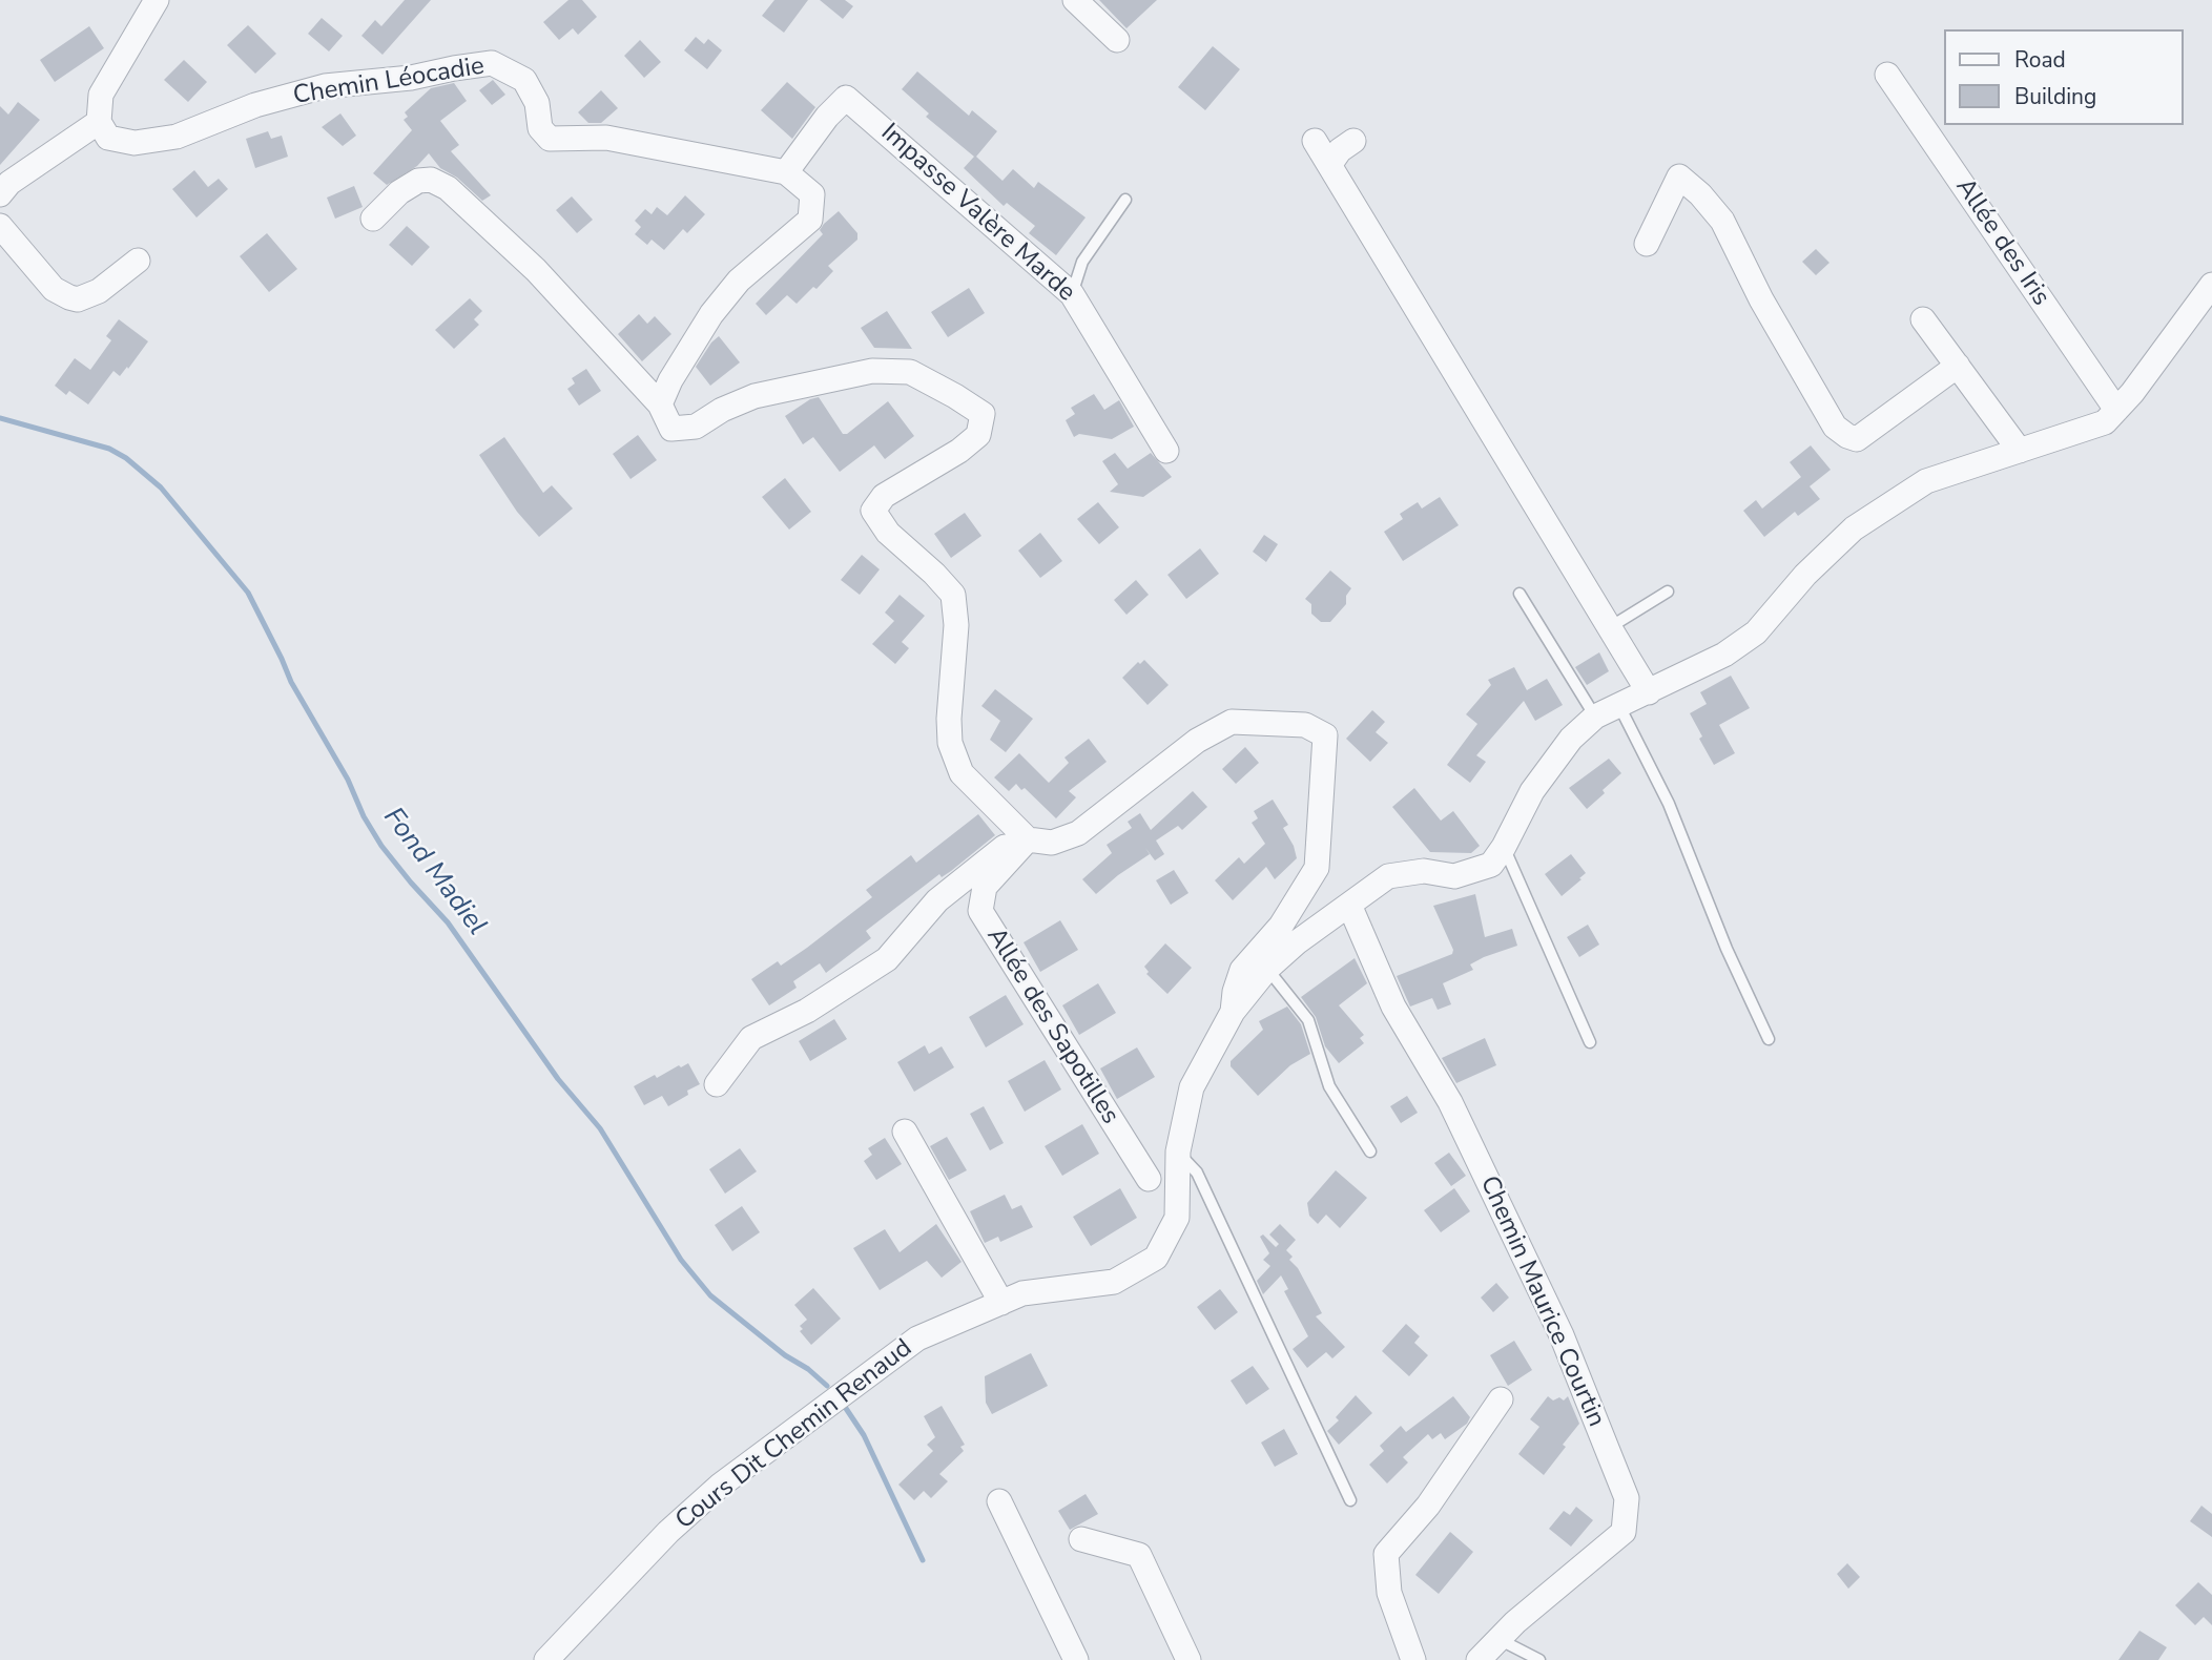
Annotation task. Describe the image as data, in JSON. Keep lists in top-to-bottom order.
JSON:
{
  "streets": {
    "street": [
      "Chemin Léocadie",
      "Impasse Valère Marde",
      "Allée des Iris",
      "Allée des Sapotilles",
      "Chemin Maurice Courtin",
      "Cours Dit Chemin Renaud"
    ]
  },
  "crossings": [
    ["Chemin Léocadie", "Impasse Valère Marde"],
    ["Allée des Iris", "Cours Dit Chemin Renaud"],
    ["Chemin Maurice Courtin", "Cours Dit Chemin Renaud"]
  ],
  "water": ["Fond Madiel"],
  "legend": ["Road", "Building"]
}
